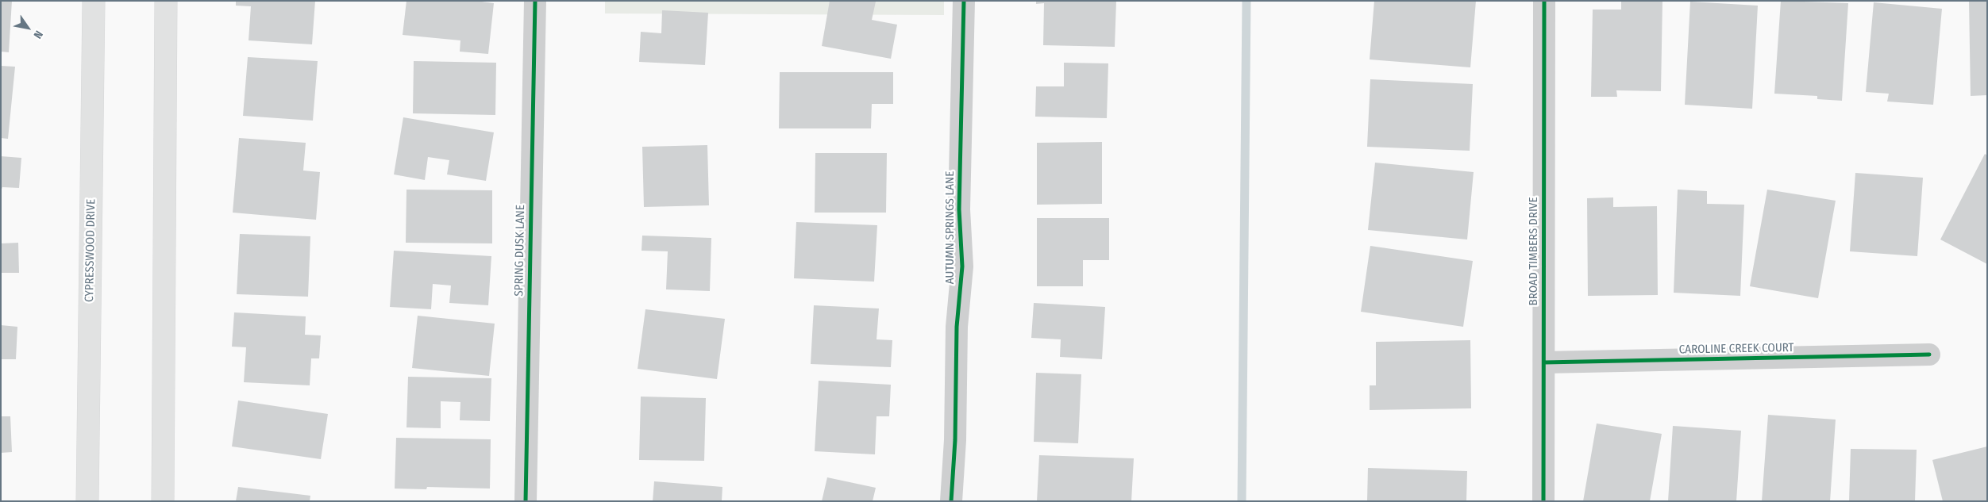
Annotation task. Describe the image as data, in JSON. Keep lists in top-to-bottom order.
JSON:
{
  "streets": {
    "main road": ["CYPRESSWOOD DRIVE"],
    "street": [
      "AUTUMN SPRINGS LANE",
      "SPRING DUSK LANE",
      "BROAD TIMBERS DRIVE",
      "CAROLINE CREEK COURT"
    ]
  },
  "crossings": [
    ["BROAD TIMBERS DRIVE", "CAROLINE CREEK COURT"]
  ],
  "north": "bottom right"
}
